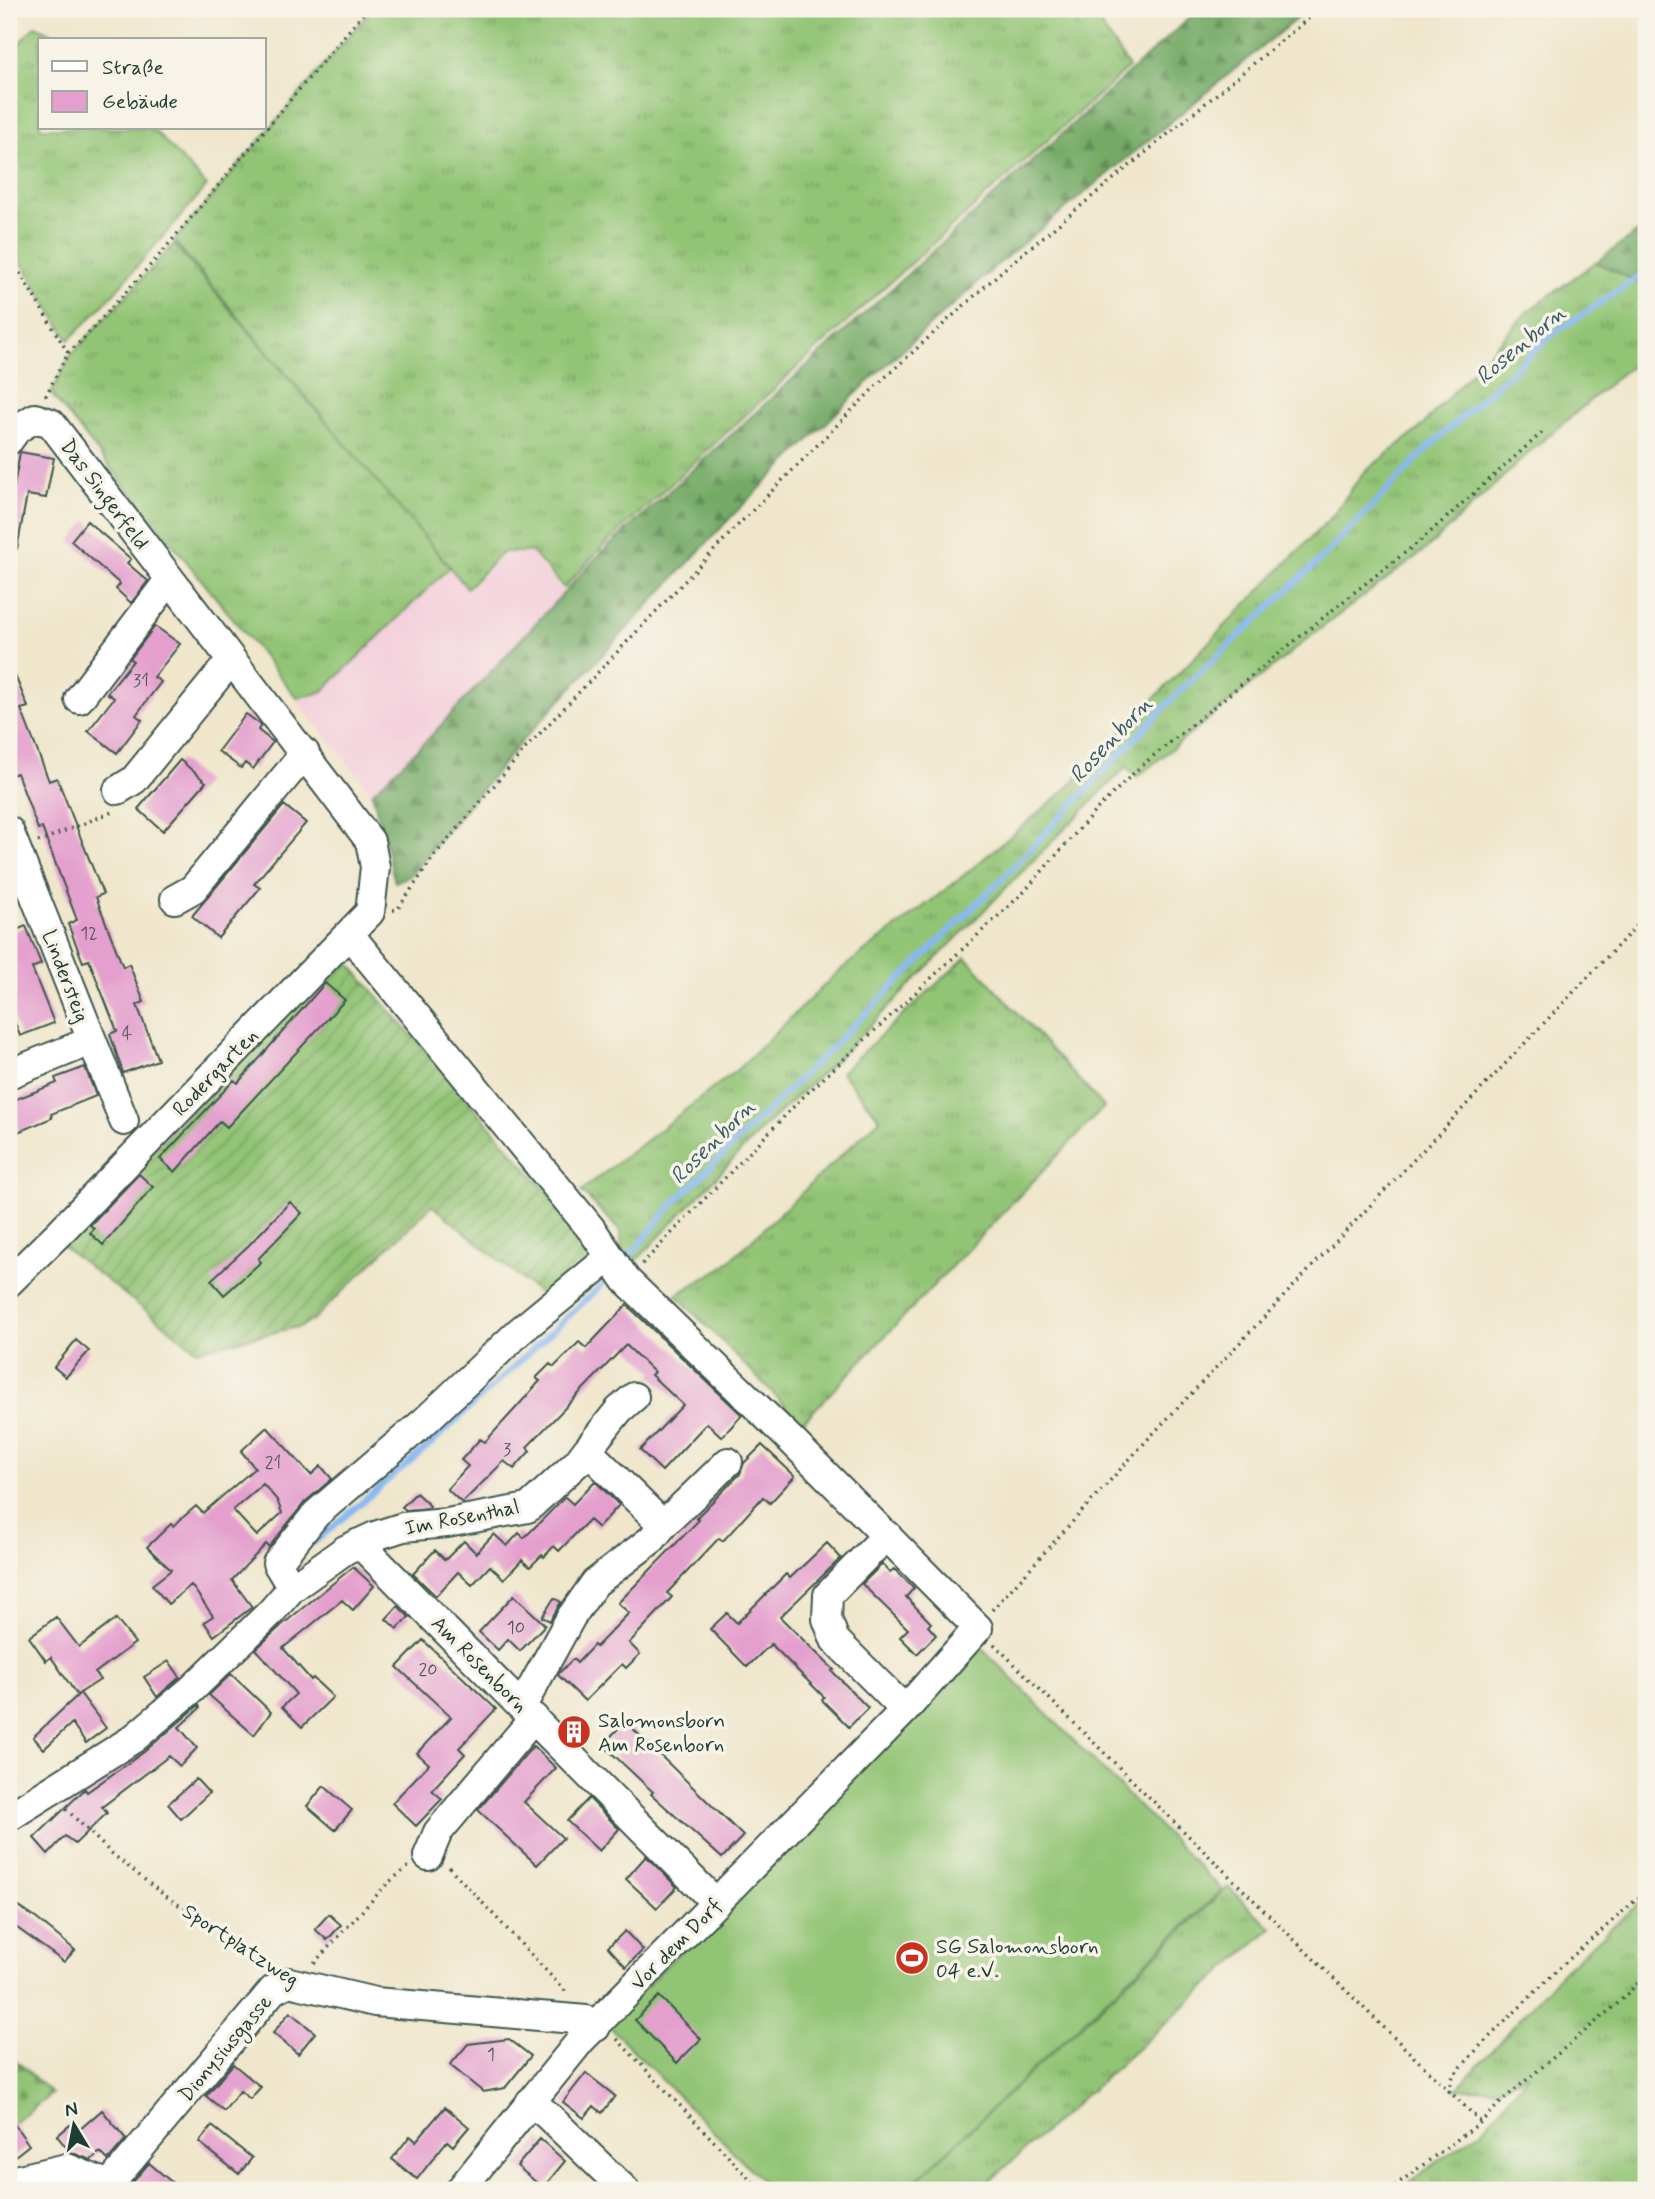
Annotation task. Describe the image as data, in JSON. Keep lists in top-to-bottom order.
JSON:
{
  "streets": {
    "street": [
      "Das Singerfeld",
      "Lindersteig",
      "Rodergarten",
      "Im Rosenthal",
      "Am Rosenborn",
      "Vor dem Dorf",
      "Sportplatzweg",
      "Dionysiusgasse"
    ]
  },
  "crossings": [
    ["Das Singerfeld", "Rodergarten"],
    ["Im Rosenthal", "Am Rosenborn"],
    ["Am Rosenborn", "Vor dem Dorf"],
    ["Vor dem Dorf", "Sportplatzweg"],
    ["Sportplatzweg", "Dionysiusgasse"]
  ],
  "water": ["Rosenborn"],
  "places": {
    "building": ["Salomonsborn Am Rosenborn"],
    "sports": ["SG Salomonsborn 04 e.V."]
  },
  "house_numbers": [
    "31",
    "12",
    "4",
    "3",
    "21",
    "10",
    "20",
    "1"
  ],
  "legend": ["Straße", "Gebäude"],
  "north": "top"
}
